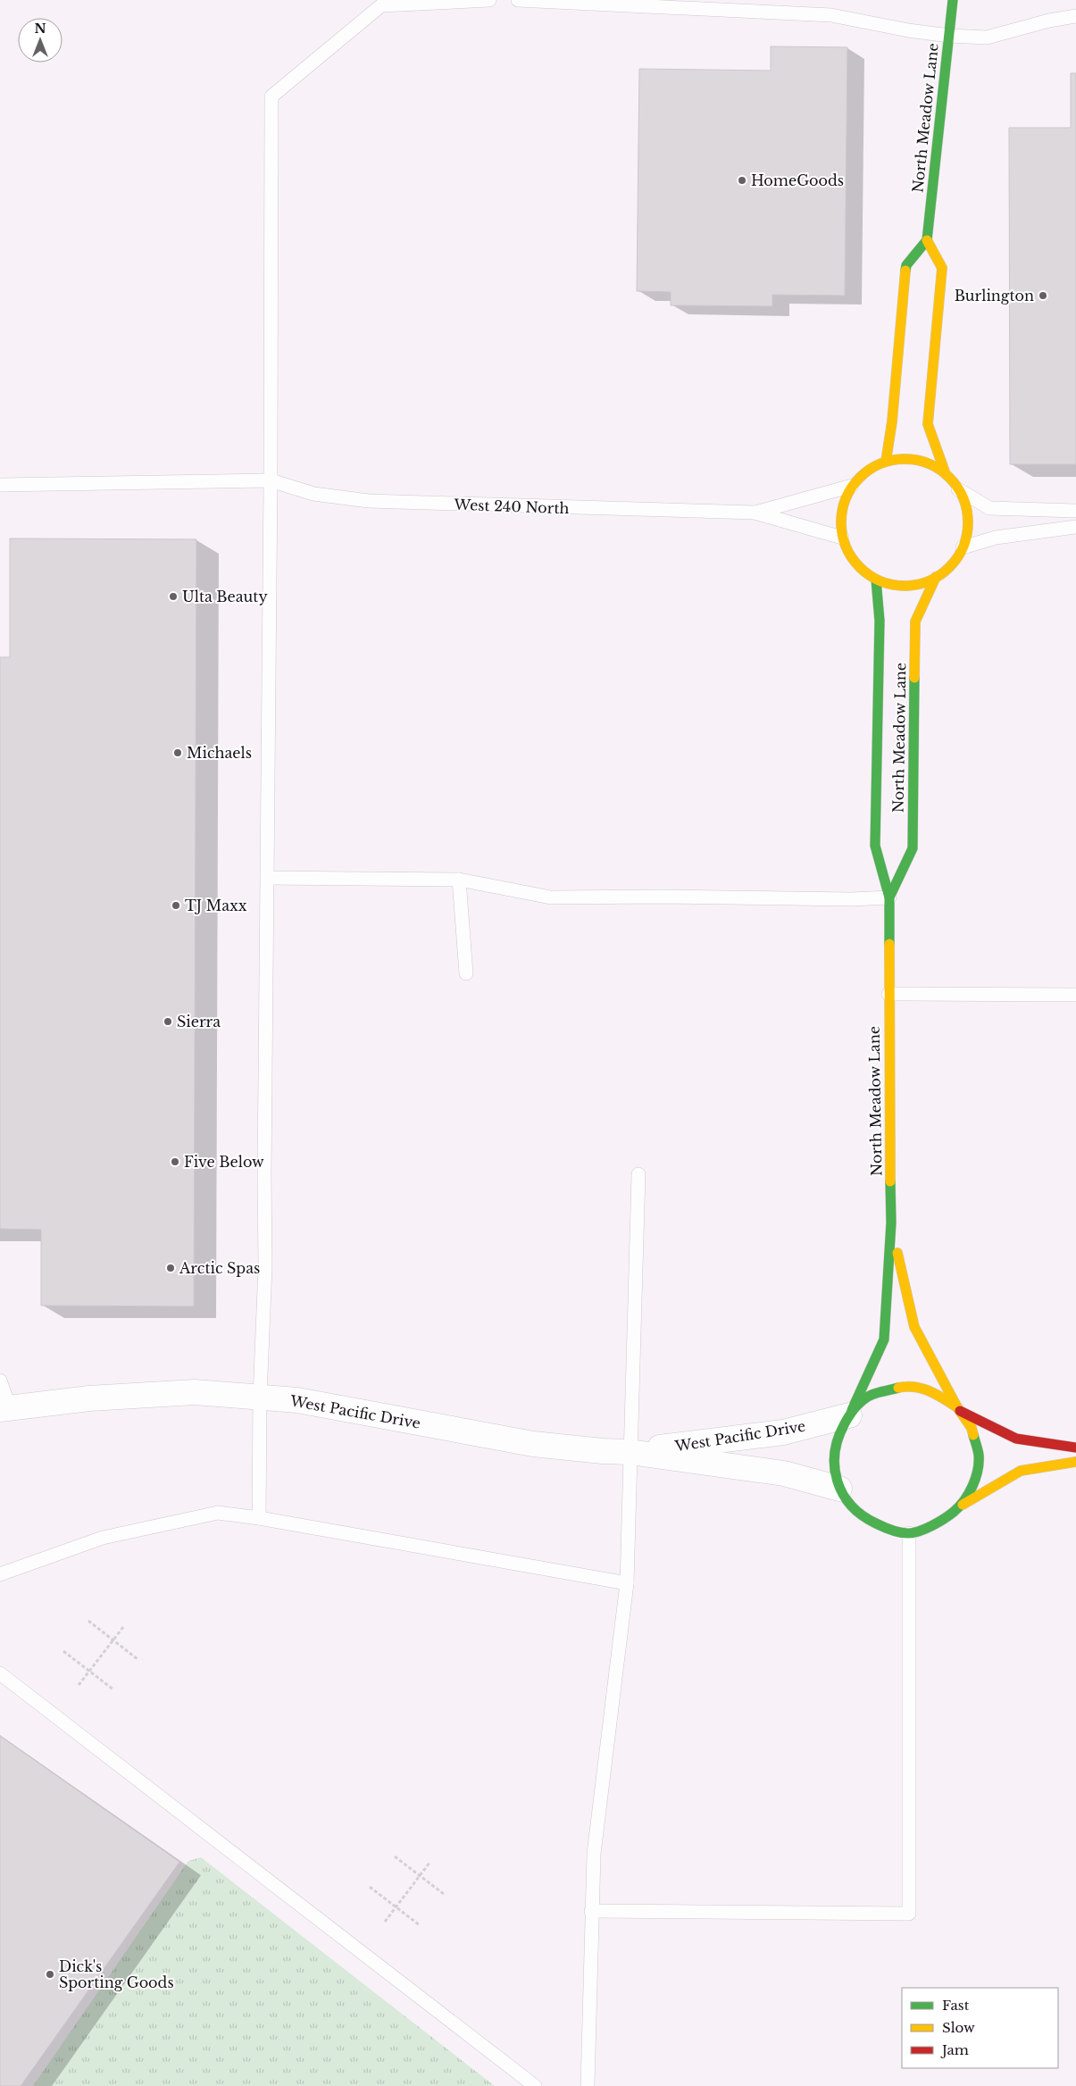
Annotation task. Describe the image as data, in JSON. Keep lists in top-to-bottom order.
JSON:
{
  "streets": {
    "street": ["North Meadow Lane", "West Pacific Drive"],
    "lane": ["West 240 North"]
  },
  "crossings": [
    ["North Meadow Lane", "West 240 North"],
    ["North Meadow Lane", "West Pacific Drive"]
  ],
  "places": [
    "HomeGoods",
    "Burlington",
    "Ulta Beauty",
    "Michaels",
    "TJ Maxx",
    "Sierra",
    "Five Below",
    "Arctic Spas",
    "Dick's Sporting Goods"
  ],
  "legend": ["Fast", "Slow", "Jam"],
  "north": "top"
}
